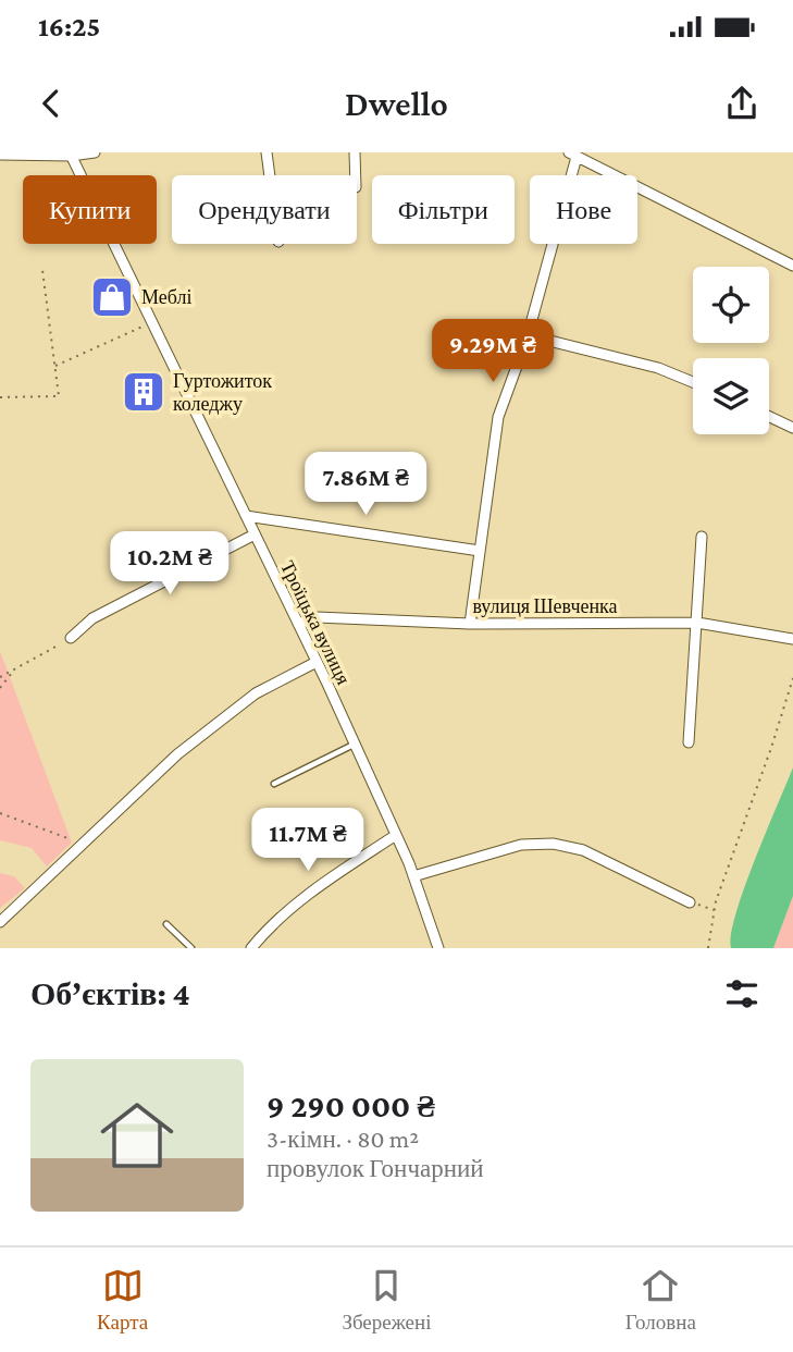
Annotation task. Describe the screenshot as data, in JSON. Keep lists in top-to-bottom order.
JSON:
{
  "streets": {
    "street": ["вулиця Шевченка", "Троїцька вулиця"]
  },
  "crossings": [
    ["вулиця Шевченка", "Троїцька вулиця"]
  ],
  "places": {
    "shop": ["Меблі"],
    "building": ["Гуртожиток коледжу"]
  },
  "page": {
    "status": "16:25",
    "header": "Dwello",
    "chip": [
      "Купити",
      "Орендувати",
      "Фільтри",
      "Нове"
    ],
    "price": [
      "9.29M ₴",
      "7.86M ₴",
      "10.2M ₴",
      "11.7M ₴"
    ],
    "heading": "Об’єктів: 4",
    "list": [
      {
        "name": "9 290 000 ₴",
        "note": "3-кімн. · 80 m² · провулок Гончарний"
      }
    ],
    "tabs": ["Карта", "Збережені", "Головна"]
  }
}
